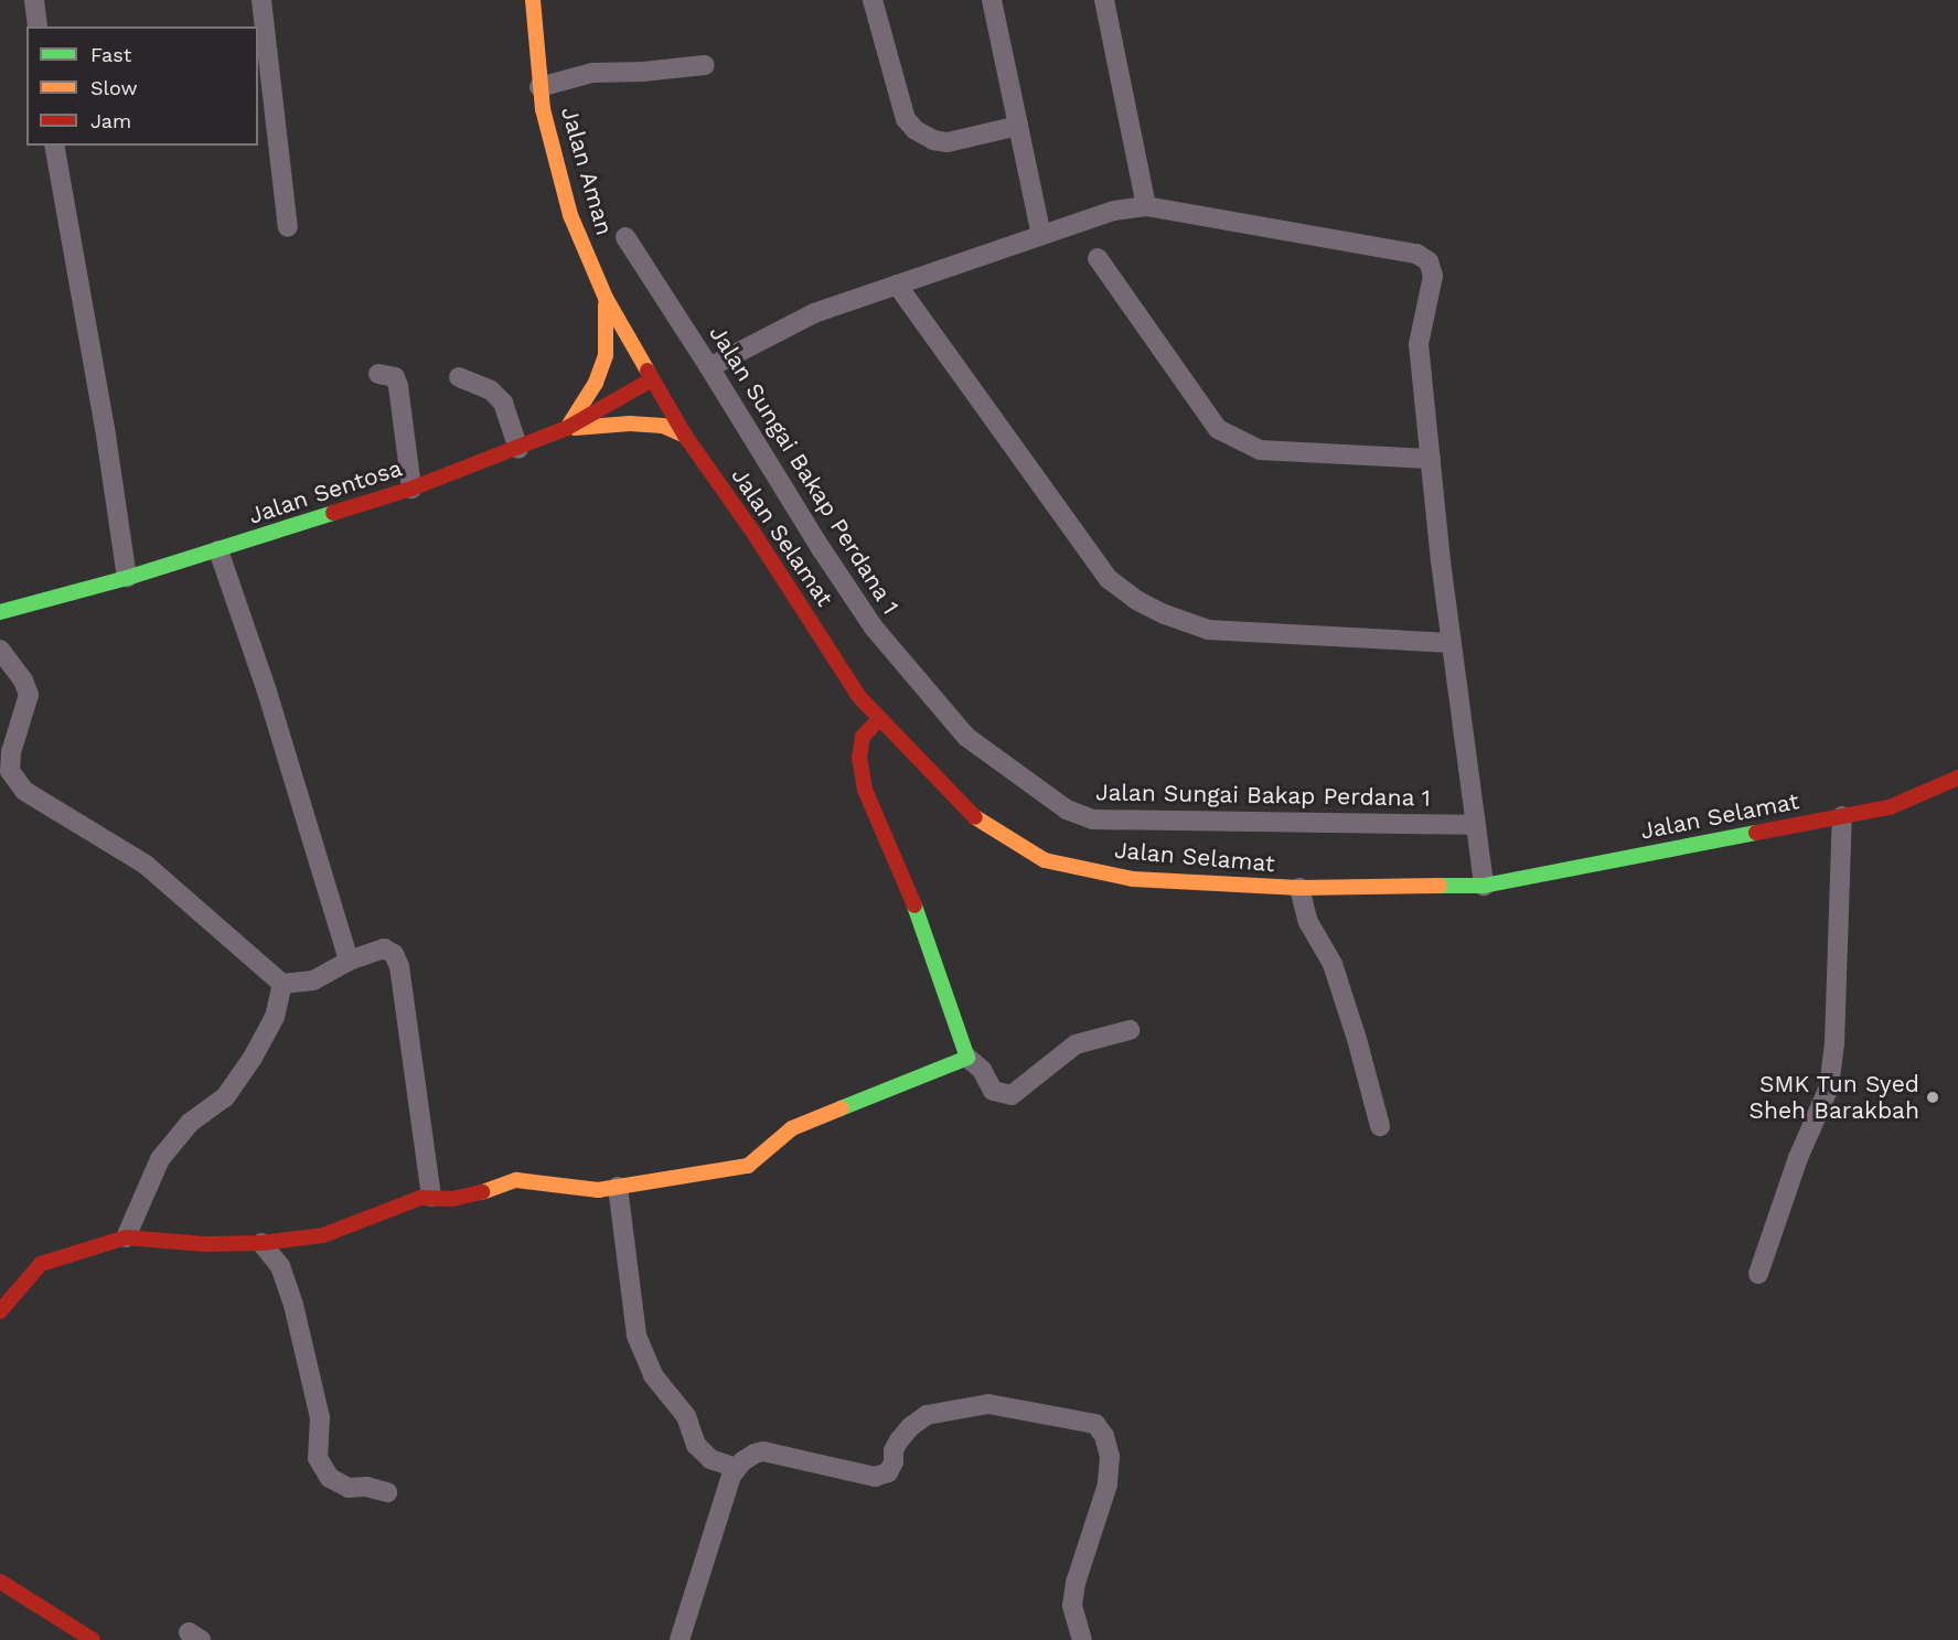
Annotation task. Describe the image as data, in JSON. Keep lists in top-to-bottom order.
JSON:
{
  "streets": {
    "main road": ["Jalan Aman", "Jalan Sentosa", "Jalan Selamat"],
    "street": ["Jalan Sungai Bakap Perdana 1"]
  },
  "crossings": [
    ["Jalan Aman", "Jalan Sentosa"],
    ["Jalan Aman", "Jalan Selamat"],
    ["Jalan Sentosa", "Jalan Selamat"]
  ],
  "places": ["SMK Tun Syed Sheh Barakbah"],
  "legend": ["Fast", "Slow", "Jam"]
}
